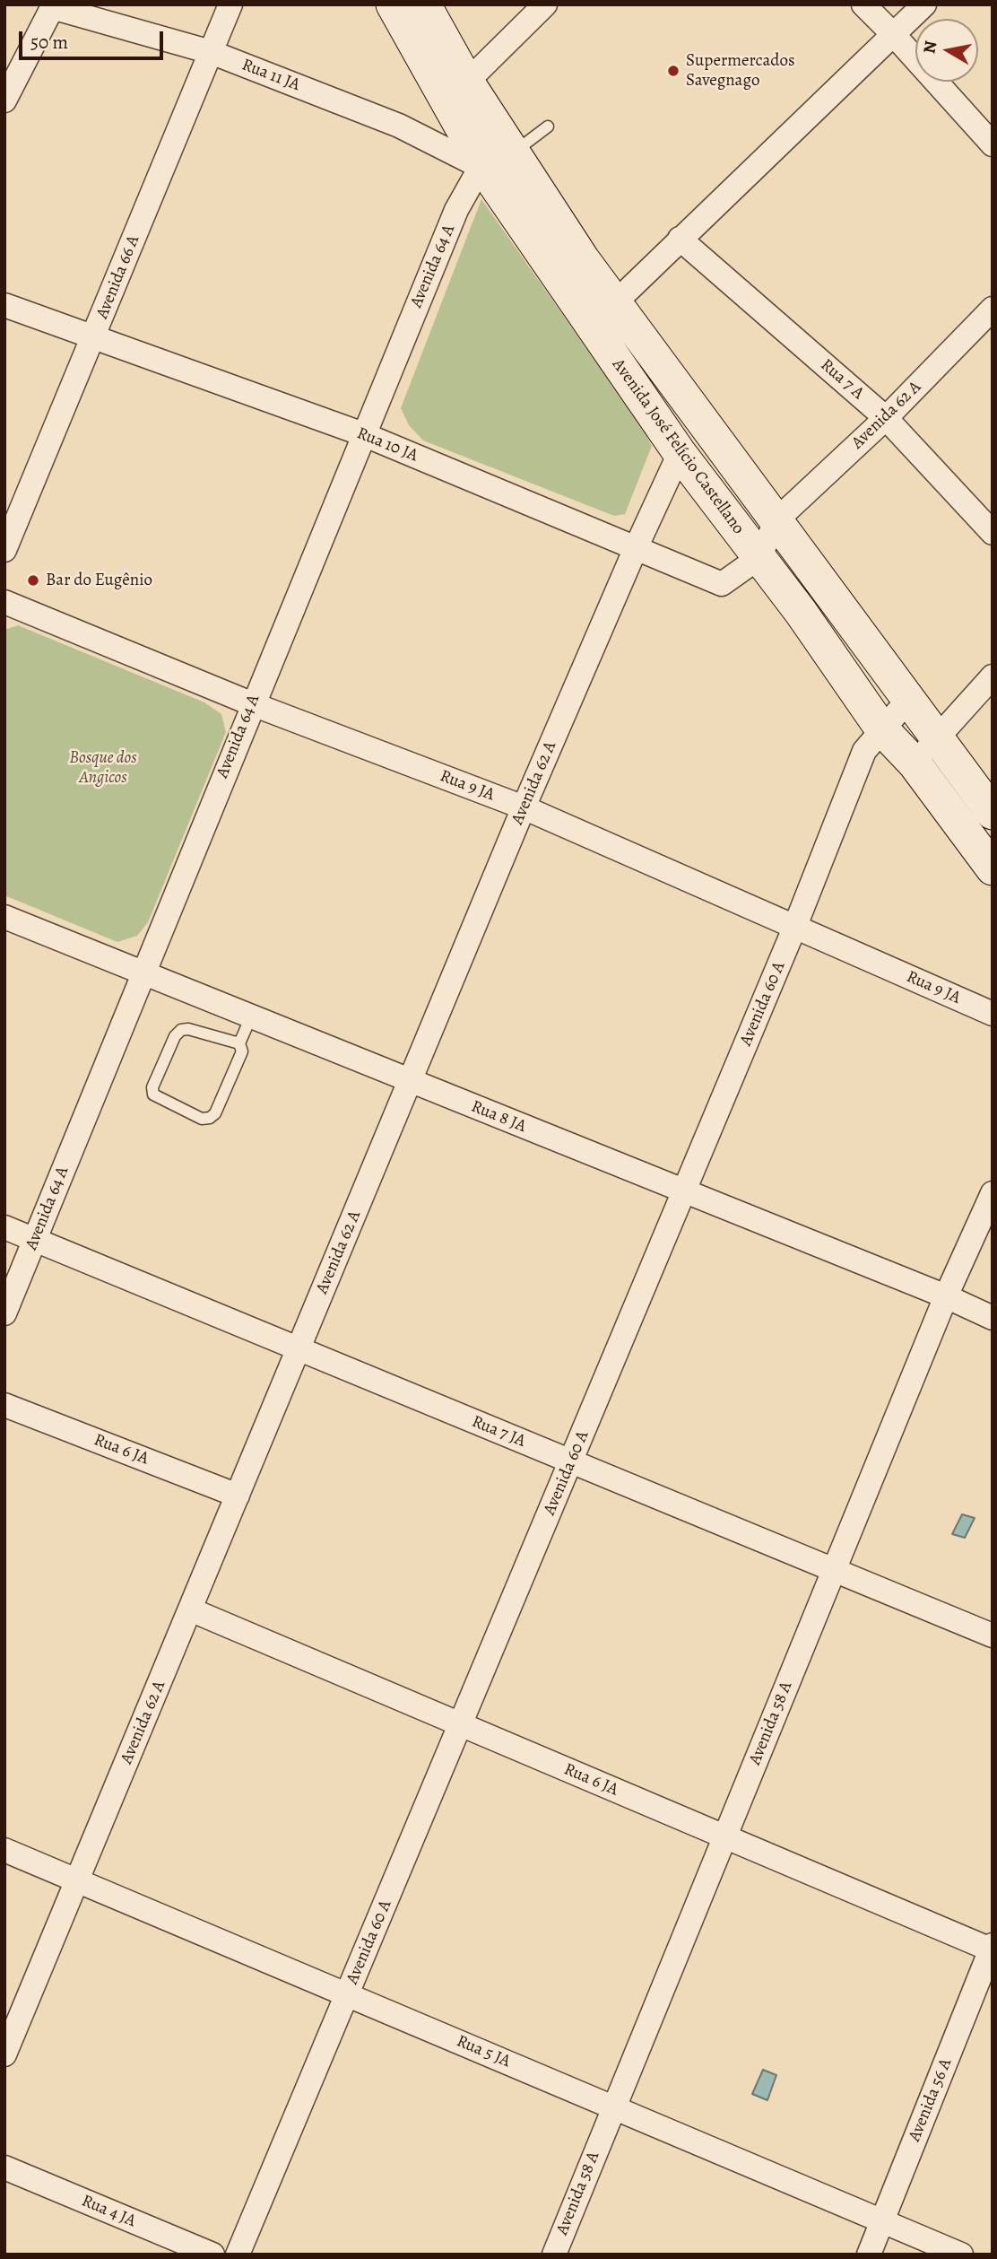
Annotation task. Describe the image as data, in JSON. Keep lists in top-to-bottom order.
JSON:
{
  "streets": {
    "main road": ["Avenida José Felício Castellano"],
    "street": [
      "Rua 11 JA",
      "Avenida 64 A",
      "Avenida 66 A",
      "Rua 7 A",
      "Avenida 62 A",
      "Rua 10 JA",
      "Rua 9 JA",
      "Avenida 60 A",
      "Rua 8 JA",
      "Rua 7 JA",
      "Rua 6 JA",
      "Avenida 58 A",
      "Rua 5 JA",
      "Avenida 56 A",
      "Rua 4 JA"
    ]
  },
  "crossings": [
    ["Rua 11 JA", "Avenida 64 A"],
    ["Rua 11 JA", "Avenida 66 A"],
    ["Rua 11 JA", "Avenida José Felício Castellano"],
    ["Avenida 64 A", "Rua 10 JA"],
    ["Avenida 64 A", "Avenida José Felício Castellano"],
    ["Avenida 64 A", "Rua 9 JA"],
    ["Avenida 64 A", "Rua 8 JA"],
    ["Avenida 64 A", "Rua 7 JA"],
    ["Avenida 66 A", "Rua 10 JA"],
    ["Rua 7 A", "Avenida 62 A"],
    ["Avenida 62 A", "Rua 10 JA"],
    ["Avenida 62 A", "Avenida José Felício Castellano"],
    ["Avenida 62 A", "Rua 9 JA"],
    ["Avenida 62 A", "Rua 8 JA"],
    ["Avenida 62 A", "Rua 7 JA"],
    ["Avenida 62 A", "Rua 6 JA"],
    ["Avenida 62 A", "Rua 5 JA"],
    ["Rua 10 JA", "Avenida José Felício Castellano"],
    ["Avenida José Felício Castellano", "Avenida 60 A"],
    ["Rua 9 JA", "Avenida 60 A"],
    ["Avenida 60 A", "Rua 8 JA"],
    ["Avenida 60 A", "Rua 7 JA"],
    ["Avenida 60 A", "Rua 6 JA"],
    ["Avenida 60 A", "Rua 5 JA"],
    ["Rua 8 JA", "Avenida 58 A"],
    ["Rua 7 JA", "Avenida 58 A"],
    ["Rua 6 JA", "Avenida 58 A"],
    ["Rua 6 JA", "Avenida 56 A"],
    ["Avenida 58 A", "Rua 5 JA"],
    ["Rua 5 JA", "Avenida 56 A"]
  ],
  "parks": ["Bosque dos Angicos"],
  "places": ["Supermercados Savegnago", "Bar do Eugênio"],
  "scale_bar": "50 m",
  "north": "left"
}
